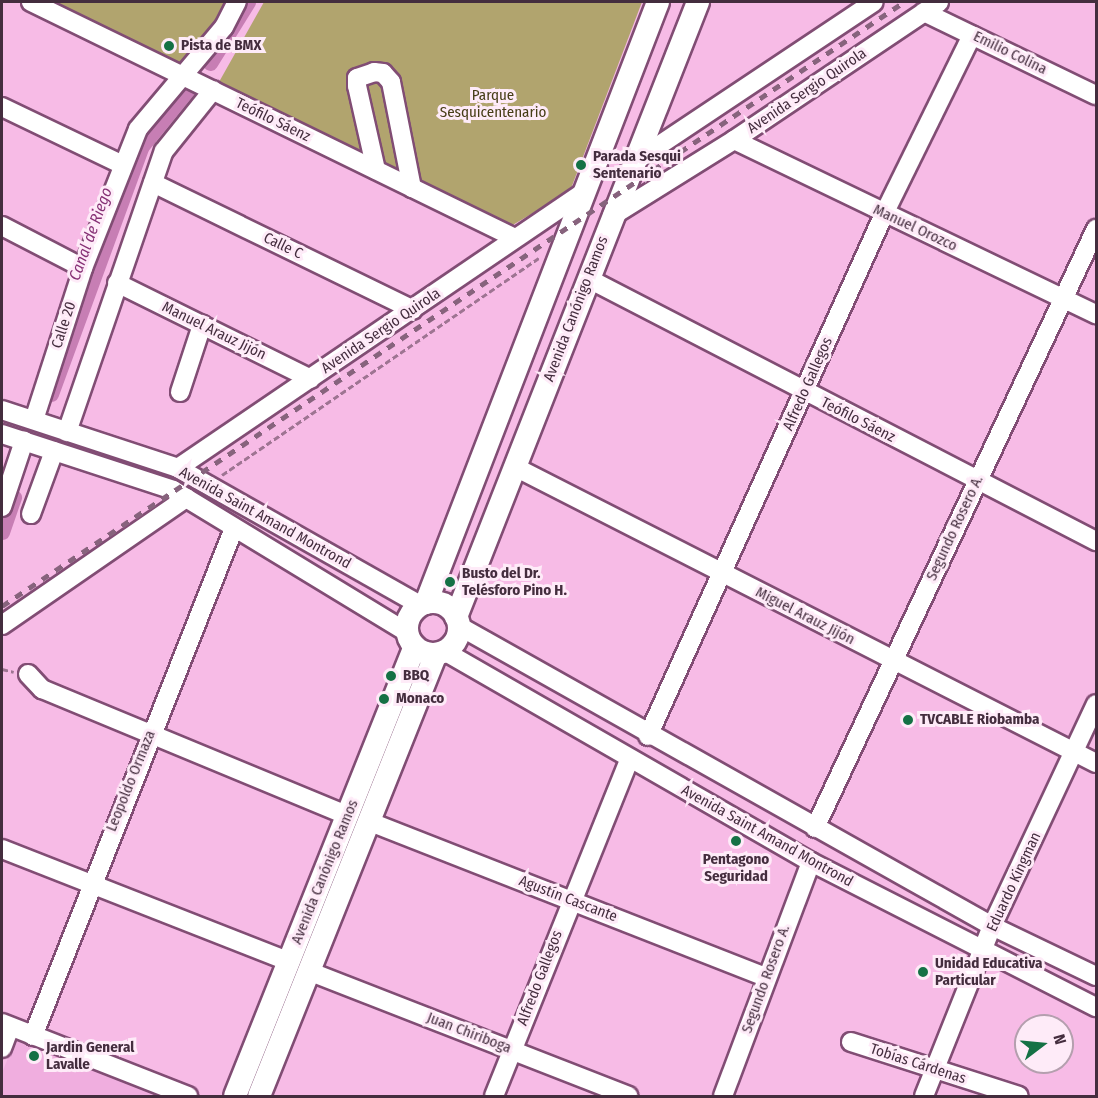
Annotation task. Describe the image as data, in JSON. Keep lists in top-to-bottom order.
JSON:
{
  "streets": {
    "main road": ["Avenida Canónigo Ramos"],
    "street": [
      "Emilio Colina",
      "Avenida Sergio Quirola",
      "Teófilo Sáenz",
      "Manuel Orozco",
      "Calle C",
      "Calle 20",
      "Manuel Arauz Jijón",
      "Alfredo Gallegos",
      "Avenida Saint Amand Montrond",
      "Segundo Rosero A.",
      "Miguel Arauz Jijón",
      "Leopoldo Ormaza",
      "Eduardo Kingman",
      "Agustín Cascante",
      "Juan Chiriboga",
      "Tobías Cárdenas"
    ]
  },
  "crossings": [
    ["Emilio Colina", "Avenida Sergio Quirola"],
    ["Emilio Colina", "Alfredo Gallegos"],
    ["Avenida Sergio Quirola", "Teófilo Sáenz"],
    ["Avenida Sergio Quirola", "Manuel Orozco"],
    ["Avenida Sergio Quirola", "Calle C"],
    ["Avenida Sergio Quirola", "Avenida Canónigo Ramos"],
    ["Avenida Sergio Quirola", "Manuel Arauz Jijón"],
    ["Avenida Sergio Quirola", "Avenida Saint Amand Montrond"],
    ["Teófilo Sáenz", "Avenida Canónigo Ramos"],
    ["Teófilo Sáenz", "Calle 20"],
    ["Teófilo Sáenz", "Alfredo Gallegos"],
    ["Teófilo Sáenz", "Segundo Rosero A."],
    ["Manuel Orozco", "Alfredo Gallegos"],
    ["Manuel Orozco", "Segundo Rosero A."],
    ["Avenida Canónigo Ramos", "Avenida Saint Amand Montrond"],
    ["Avenida Canónigo Ramos", "Miguel Arauz Jijón"],
    ["Avenida Canónigo Ramos", "Agustín Cascante"],
    ["Avenida Canónigo Ramos", "Juan Chiriboga"],
    ["Calle 20", "Avenida Saint Amand Montrond"],
    ["Alfredo Gallegos", "Avenida Saint Amand Montrond"],
    ["Alfredo Gallegos", "Miguel Arauz Jijón"],
    ["Alfredo Gallegos", "Agustín Cascante"],
    ["Alfredo Gallegos", "Juan Chiriboga"],
    ["Avenida Saint Amand Montrond", "Segundo Rosero A."],
    ["Avenida Saint Amand Montrond", "Leopoldo Ormaza"],
    ["Avenida Saint Amand Montrond", "Eduardo Kingman"],
    ["Segundo Rosero A.", "Miguel Arauz Jijón"],
    ["Segundo Rosero A.", "Agustín Cascante"],
    ["Miguel Arauz Jijón", "Eduardo Kingman"],
    ["Leopoldo Ormaza", "Juan Chiriboga"],
    ["Eduardo Kingman", "Tobías Cárdenas"]
  ],
  "water": ["Canal de Riego"],
  "parks": ["Parque Sesquicentenario"],
  "places": [
    "Pista de BMX",
    "Parada Sesqui Sentenario",
    "Busto del Dr. Telésforo Pino H.",
    "BBQ",
    "Monaco",
    "TVCABLE Riobamba",
    "Pentagono Seguridad",
    "Unidad Educativa Particular",
    "Jardin General Lavalle"
  ],
  "north": "right"
}
